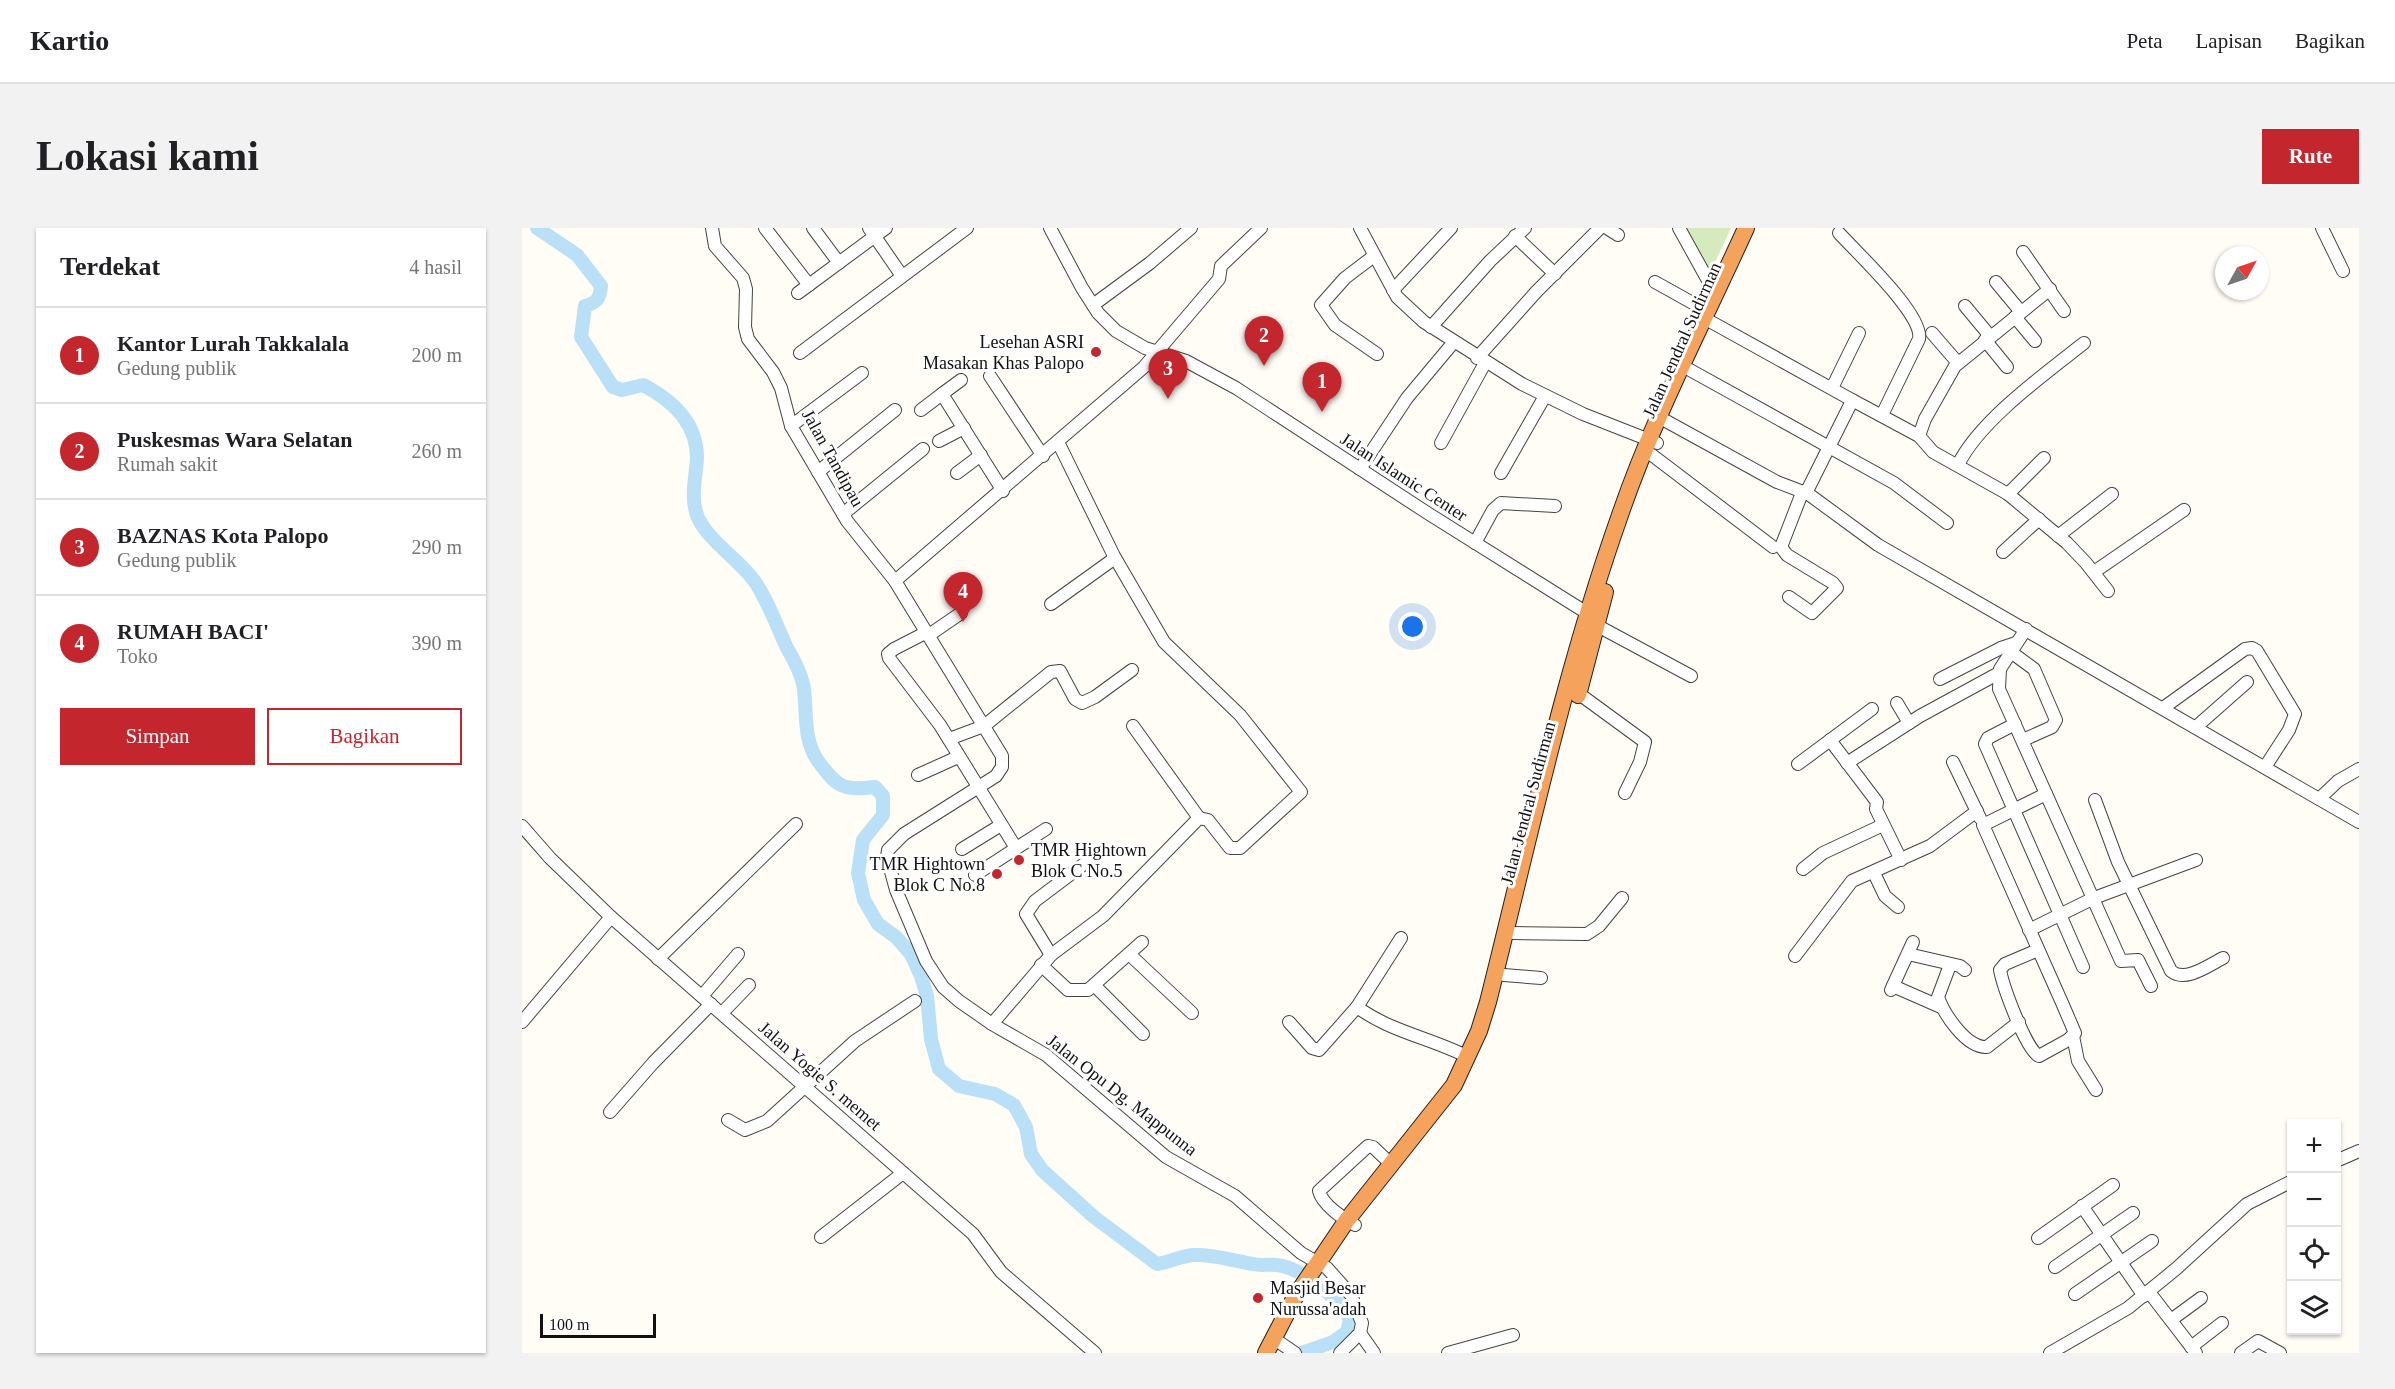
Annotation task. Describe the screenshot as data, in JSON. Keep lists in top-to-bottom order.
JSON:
{
  "streets": {
    "highway": ["Jalan Jendral Sudirman"],
    "street": [
      "Jalan Tandipau",
      "Jalan Islamic Center",
      "Jalan Yogie S. memet",
      "Jalan Opu Dg. Mappunna"
    ]
  },
  "crossings": [
    ["Jalan Jendral Sudirman", "Jalan Islamic Center"],
    ["Jalan Jendral Sudirman", "Jalan Opu Dg. Mappunna"],
    ["Jalan Tandipau", "Jalan Opu Dg. Mappunna"]
  ],
  "places": [
    "Lesehan ASRI Masakan Khas Palopo",
    "TMR Hightown Blok C No.5",
    "TMR Hightown Blok C No.8",
    "Masjid Besar Nurussa'adah"
  ],
  "scale_bar": "100 m",
  "north": "top right",
  "page": {
    "header": "Kartio",
    "nav": ["Peta", "Lapisan", "Bagikan"],
    "buttons": [
      "Rute",
      ["Simpan", "Bagikan"]
    ],
    "title": "Lokasi kami",
    "heading": ["Terdekat", "4 hasil"],
    "list": [
      {
        "mark": "1",
        "name": "Kantor Lurah Takkalala",
        "note": "Gedung publik",
        "value": "200 m"
      },
      {
        "mark": "2",
        "name": "Puskesmas Wara Selatan",
        "note": "Rumah sakit",
        "value": "260 m"
      },
      {
        "mark": "3",
        "name": "BAZNAS Kota Palopo",
        "note": "Gedung publik",
        "value": "290 m"
      },
      {
        "mark": "4",
        "name": "RUMAH BACI'",
        "note": "Toko",
        "value": "390 m"
      }
    ],
    "pins": [
      "2",
      "3",
      "1",
      "4"
    ],
    "map_buttons": ["+", "−"],
    "scale": "100 m"
  }
}
